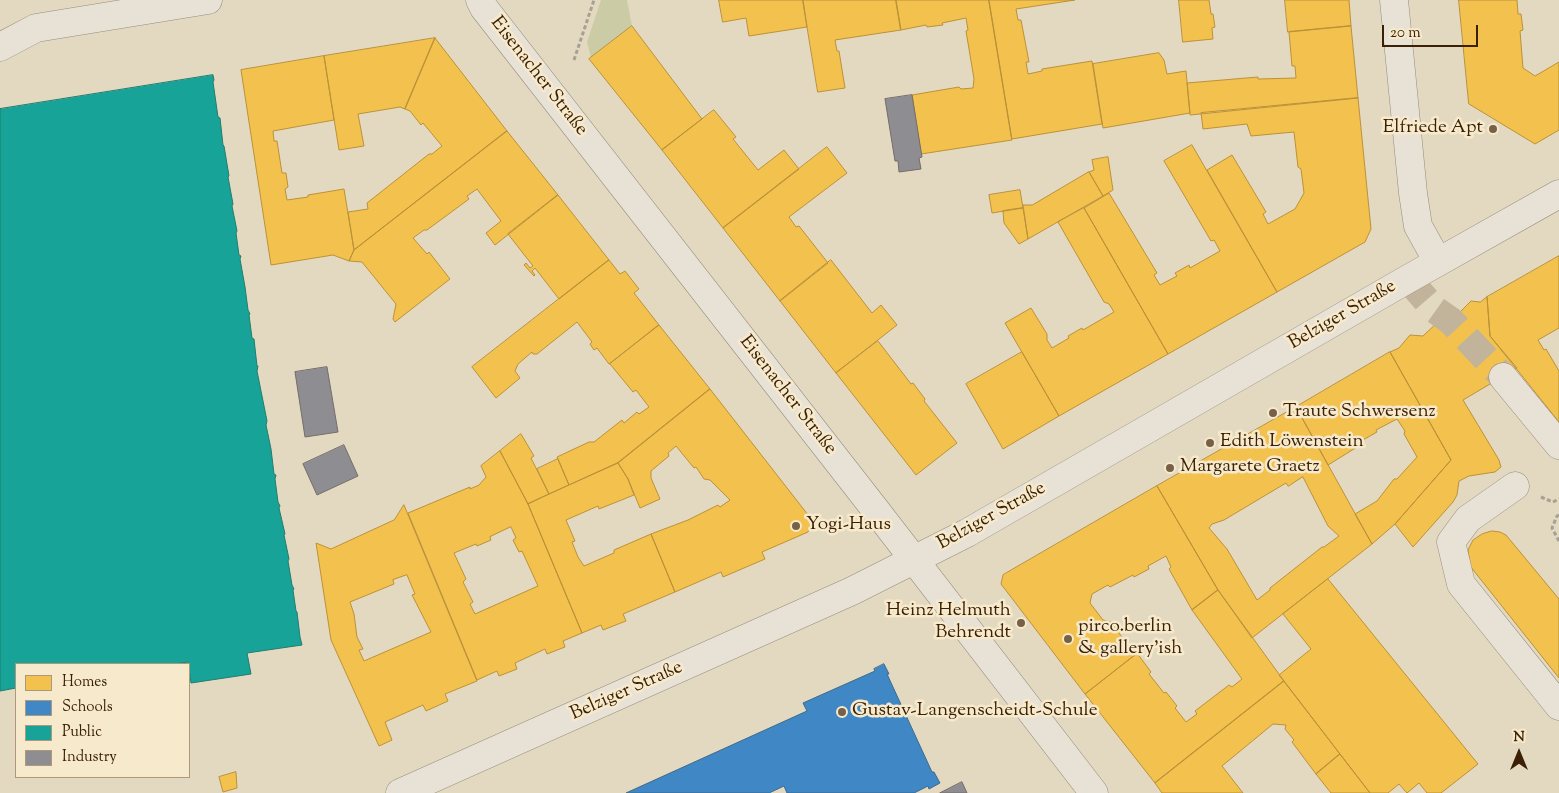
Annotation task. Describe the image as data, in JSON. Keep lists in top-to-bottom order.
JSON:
{
  "streets": {
    "street": ["Eisenacher Straße", "Belziger Straße"]
  },
  "crossings": [
    ["Eisenacher Straße", "Belziger Straße"]
  ],
  "places": [
    "Elfriede Apt",
    "Traute Schwersenz",
    "Edith Löwenstein",
    "Margarete Graetz",
    "Yogi-Haus",
    "Heinz Helmuth Behrendt",
    "pirco.berlin & gallery'ish",
    "Gustav-Langenscheidt-Schule"
  ],
  "legend": [
    "Homes",
    "Schools",
    "Public",
    "Industry"
  ],
  "scale_bar": "20 m",
  "north": "top"
}
